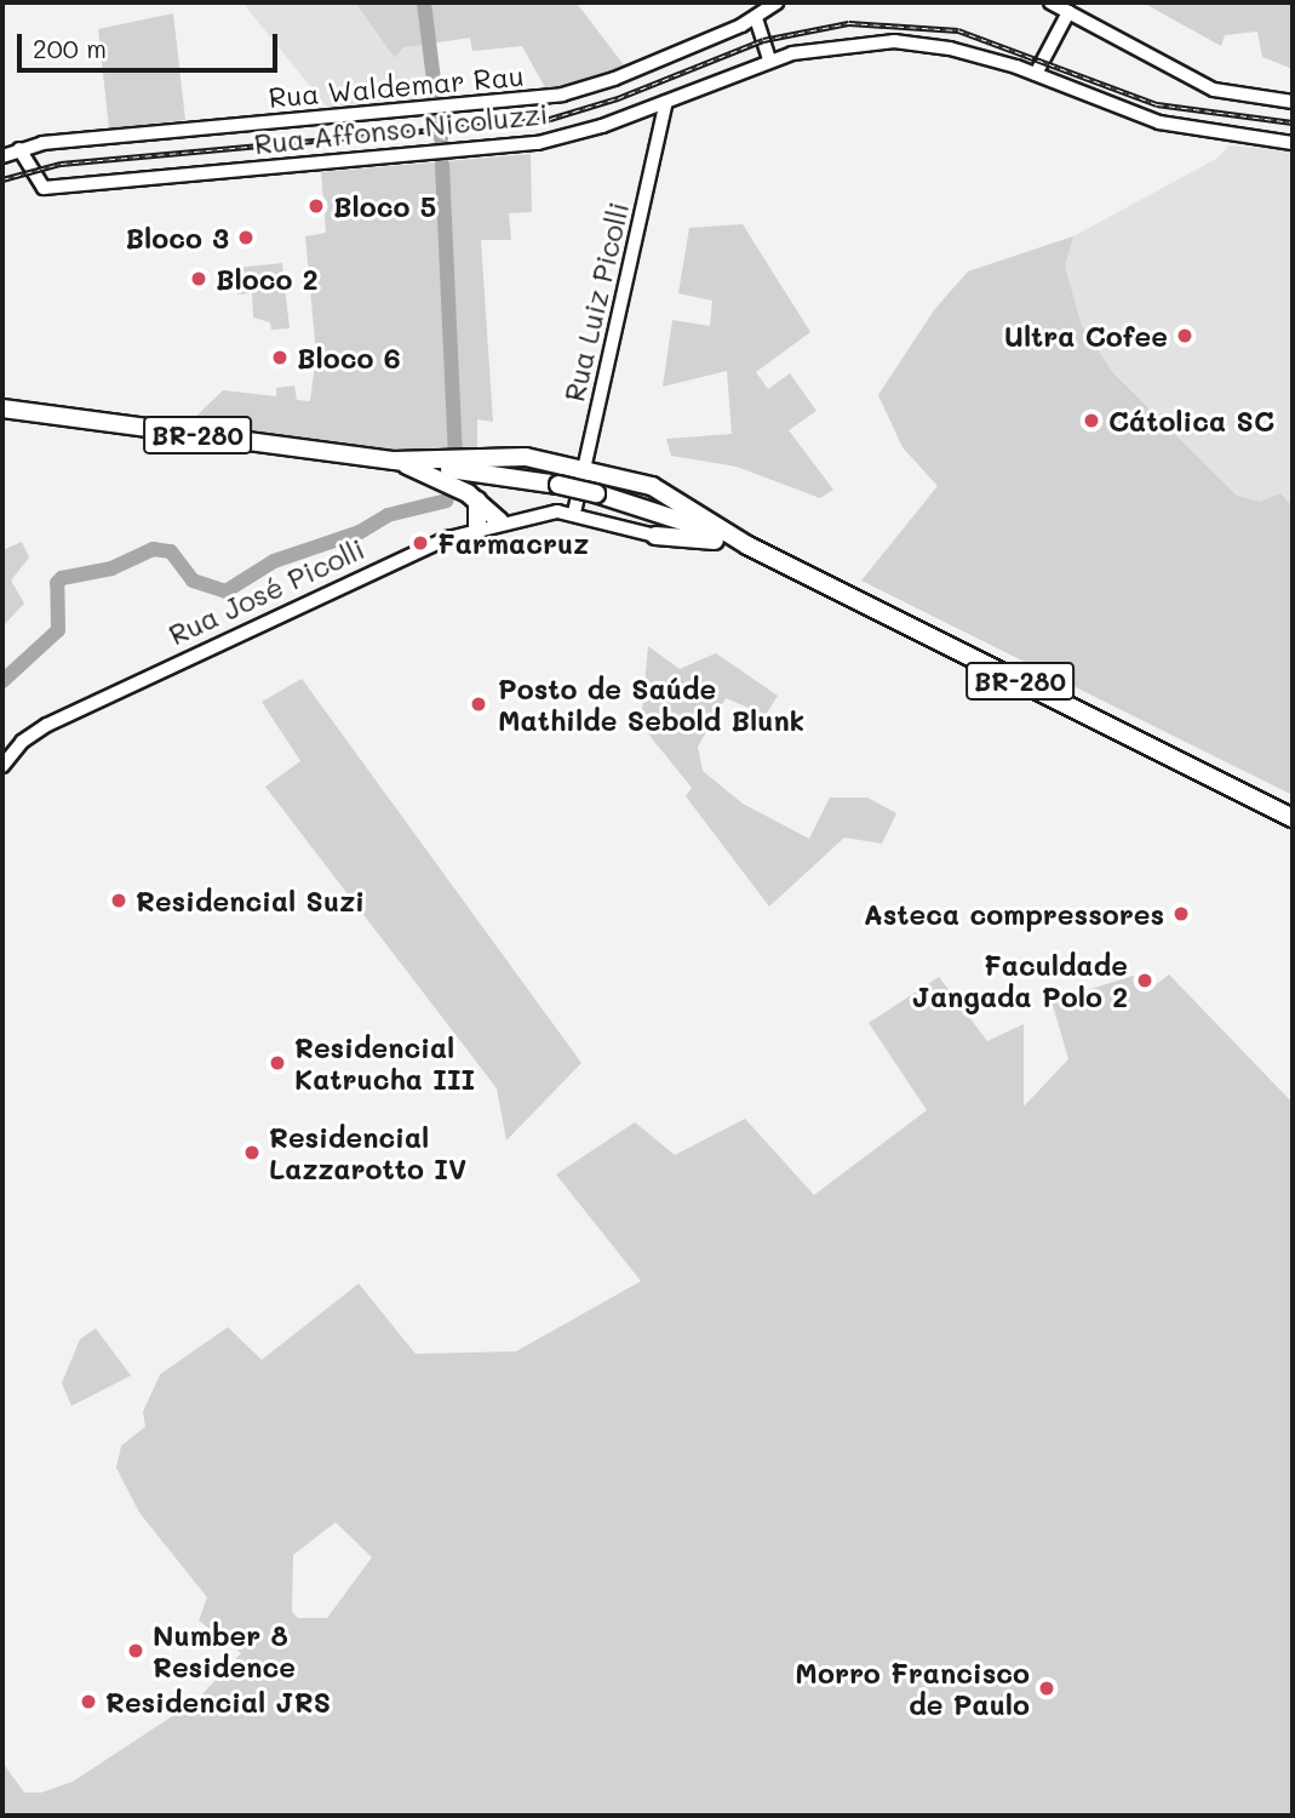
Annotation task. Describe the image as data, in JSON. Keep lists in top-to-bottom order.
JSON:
{
  "streets": {
    "highway": ["BR-280"],
    "street": [
      "Rua Waldemar Rau",
      "Rua Affonso Nicoluzzi",
      "Rua Luiz Picolli",
      "Rua José Picolli"
    ]
  },
  "crossings": [
    ["Rua Waldemar Rau", "Rua Affonso Nicoluzzi"],
    ["Rua Affonso Nicoluzzi", "Rua Luiz Picolli"],
    ["Rua Luiz Picolli", "Rua José Picolli"]
  ],
  "places": [
    "Bloco 5",
    "Bloco 3",
    "Bloco 2",
    "Ultra Cofee",
    "Bloco 6",
    "Cátolica SC",
    "Farmacruz",
    "Posto de Saúde Mathilde Sebold Blunk",
    "Residencial Suzi",
    "Asteca compressores",
    "Faculdade Jangada Polo 2",
    "Residencial Katrucha III",
    "Residencial Lazzarotto IV",
    "Number 8 Residence",
    "Morro Francisco de Paulo",
    "Residencial JRS"
  ],
  "scale_bar": "200 m"
}
